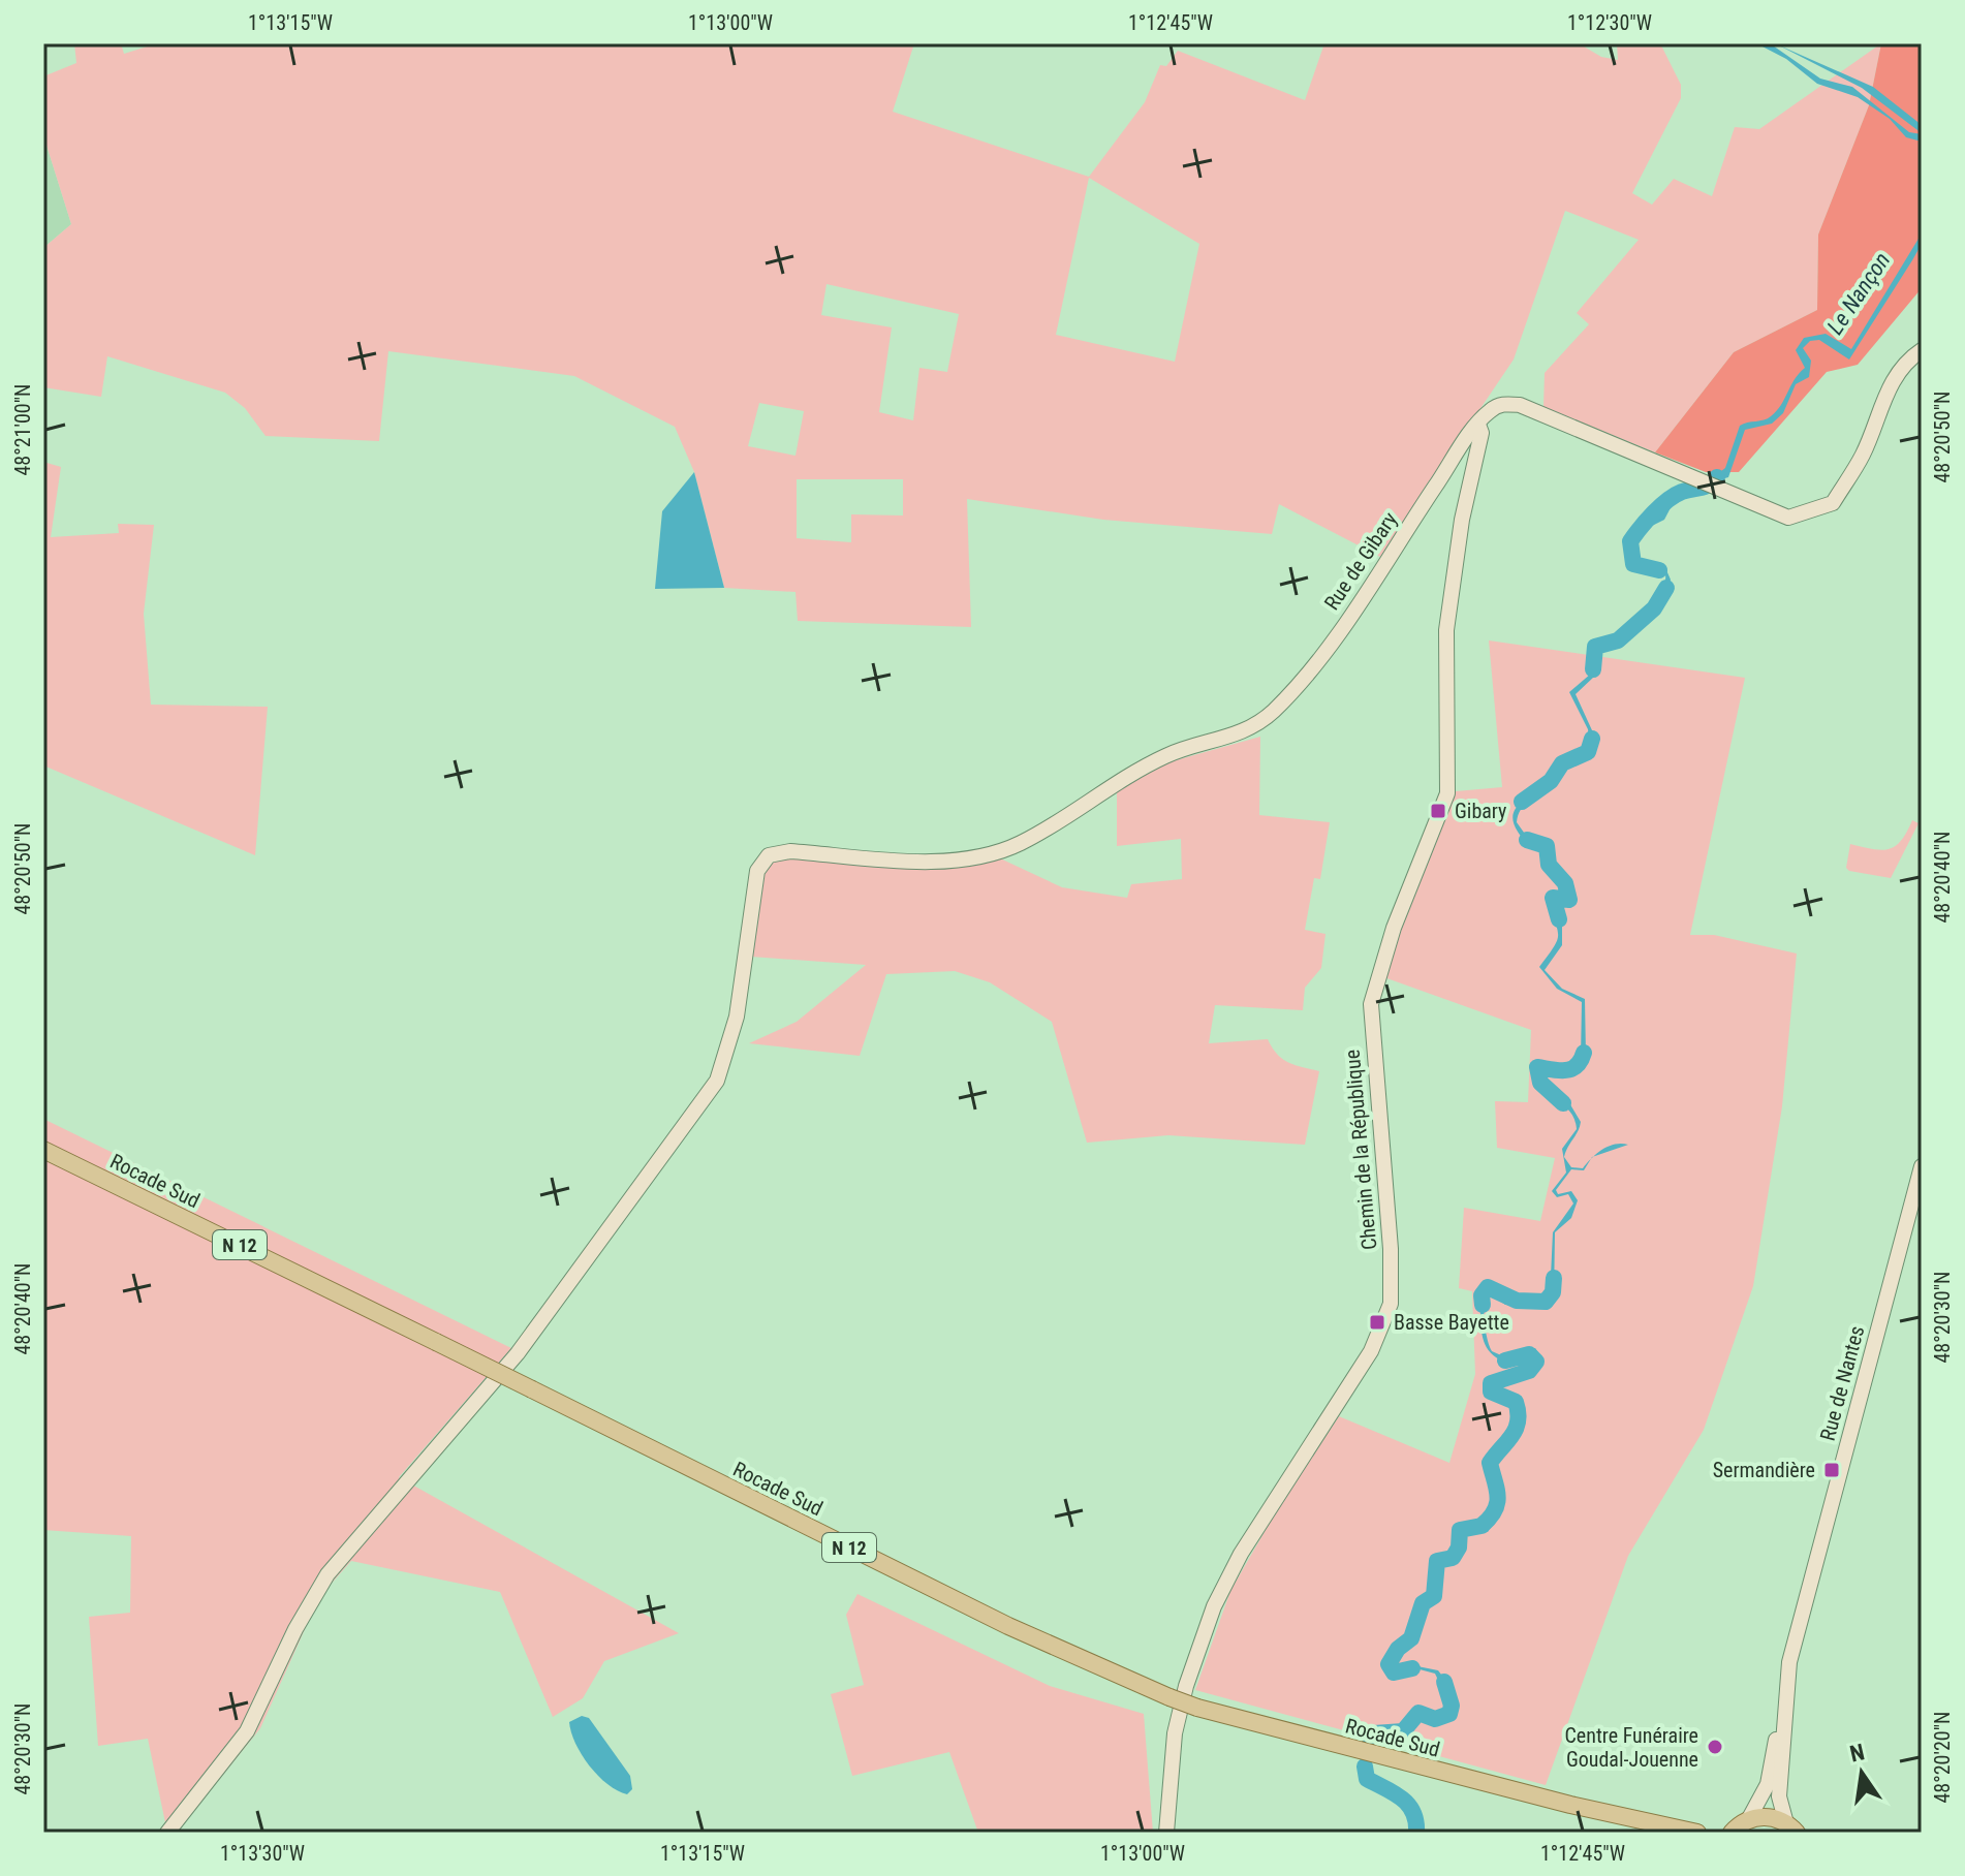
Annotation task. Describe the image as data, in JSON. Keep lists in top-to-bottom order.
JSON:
{
  "streets": {
    "main road": ["Rocade Sud", "N 12"],
    "street": ["Rue de Gibary", "Chemin de la République", "Rue de Nantes"]
  },
  "crossings": [
    ["Rue de Gibary", "Chemin de la République"]
  ],
  "water": ["Le Nançon"],
  "places": {
    "transit": ["Gibary", "Basse Bayette", "Sermandière"],
    "other": ["Centre Funéraire Goudal-Jouenne"]
  },
  "north": "top",
  "coordinates": [
    "1°13'15\"W",
    "1°13'00\"W",
    "1°12'45\"W",
    "1°12'30\"W",
    "48°21'00\"N",
    "48°20'50\"N",
    "48°20'40\"N",
    "48°20'30\"N",
    "48°20'20\"N",
    "1°13'30\"W"
  ]
}
